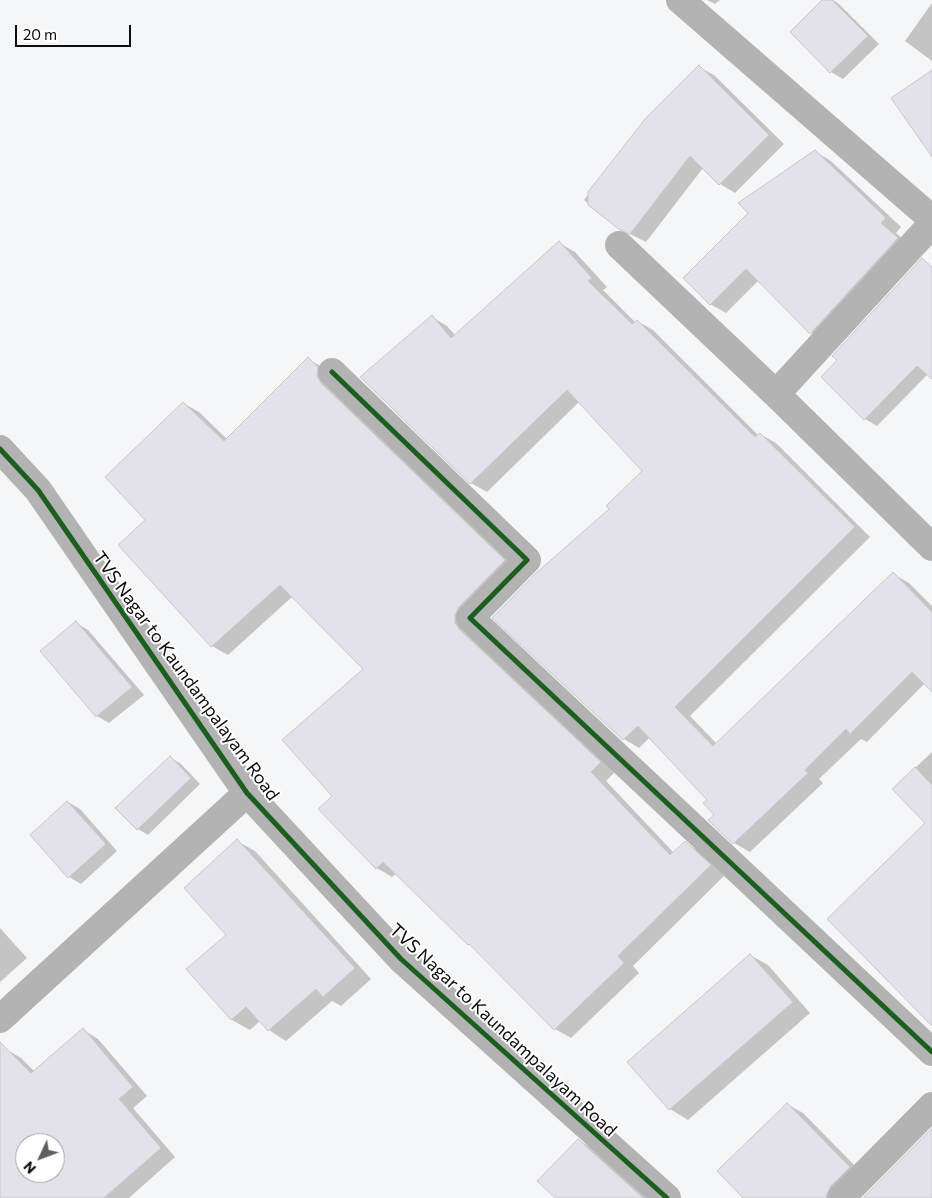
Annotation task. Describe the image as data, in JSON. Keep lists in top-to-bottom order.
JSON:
{
  "streets": {
    "street": ["TVS Nagar to Kaundampalayam Road"]
  },
  "scale_bar": "20 m",
  "north": "bottom left"
}
